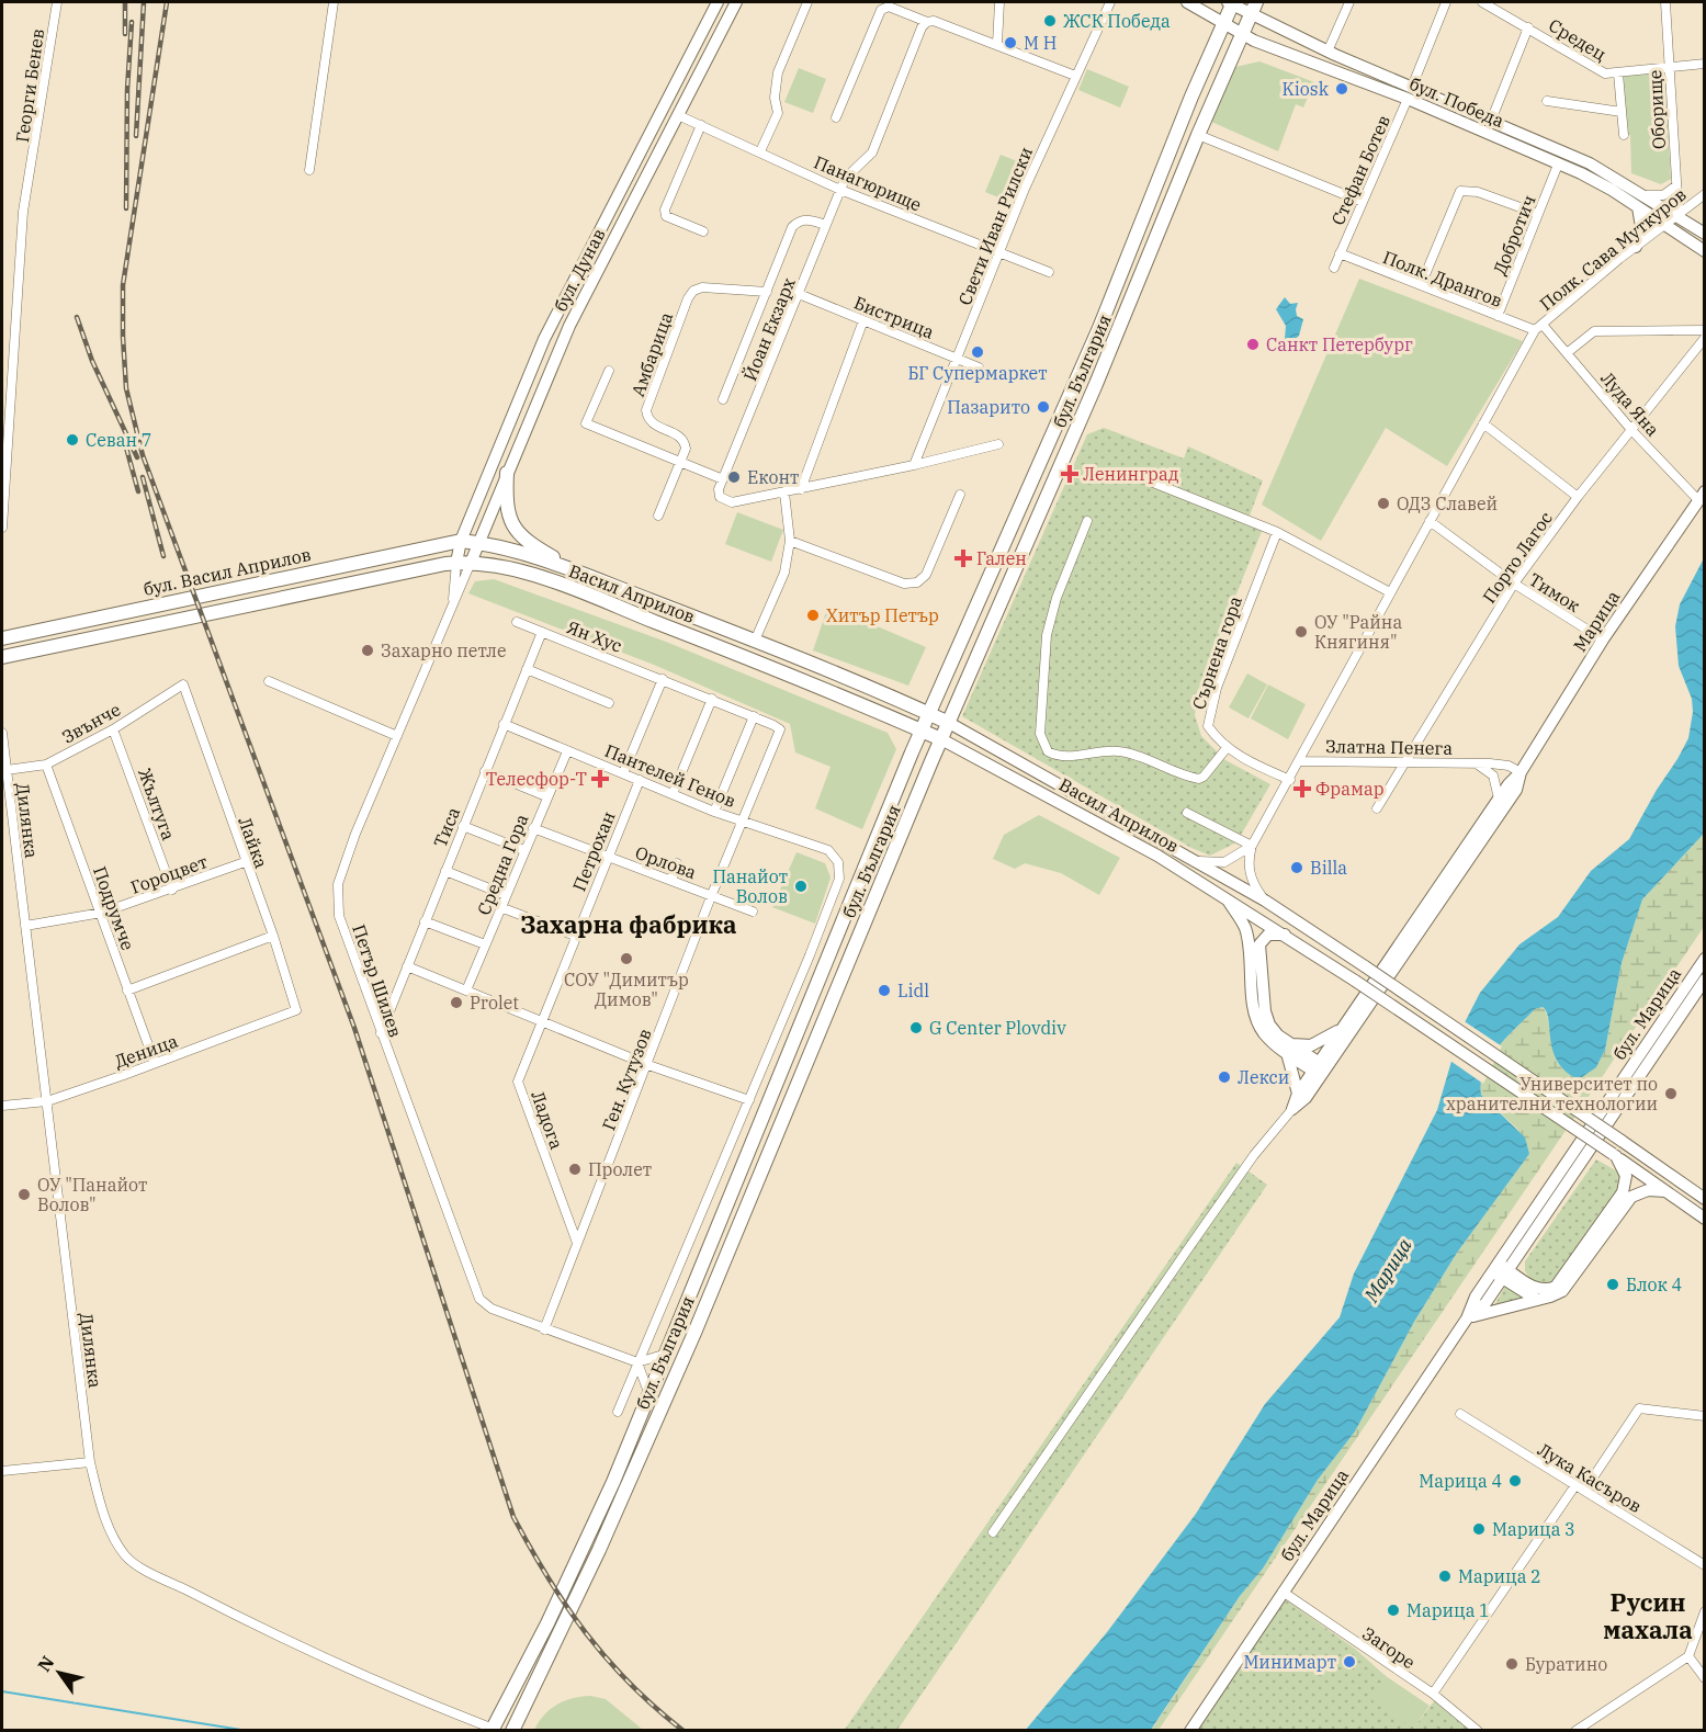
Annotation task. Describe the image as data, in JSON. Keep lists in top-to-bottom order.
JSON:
{
  "streets": {
    "main road": [
      "бул. Победа",
      "бул. Дунав",
      "бул. България",
      "бул. Васил Априлов",
      "Васил Априлов",
      "Марица",
      "бул. Марица"
    ],
    "street": [
      "Средец",
      "Георги Бенев",
      "Оборище",
      "Стефан Ботев",
      "Панагюрище",
      "Свети Иван Рилски",
      "Добротич",
      "Полк. Сава Муткуров",
      "Полк. Дрангов",
      "Бистрица",
      "Йоан Екзарх",
      "Амбарица",
      "Луда Яна",
      "Порто Лагос",
      "Тимок",
      "Ян Хус",
      "Сърнена гора",
      "Звънче",
      "Златна Пенега",
      "Пантелей Генов",
      "Жълтуга",
      "Дилянка",
      "Тиса",
      "Лайка",
      "Петрохан",
      "Орлова",
      "Средна Гора",
      "Гороцвет",
      "Подрумче",
      "Петър Шилев",
      "Деница",
      "Ген. Кутузов",
      "Ладога",
      "Лука Касъров",
      "Загоре"
    ]
  },
  "crossings": [
    ["Средец", "Оборище"],
    ["бул. Победа", "Оборище"],
    ["бул. Победа", "Стефан Ботев"],
    ["бул. Победа", "Добротич"],
    ["бул. Победа", "Полк. Сава Муткуров"],
    ["бул. Победа", "бул. България"],
    ["Оборище", "Полк. Сава Муткуров"],
    ["Стефан Ботев", "Полк. Дрангов"],
    ["Панагюрище", "Свети Иван Рилски"],
    ["Панагюрище", "бул. Дунав"],
    ["Панагюрище", "Йоан Екзарх"],
    ["Свети Иван Рилски", "Бистрица"],
    ["Добротич", "Полк. Дрангов"],
    ["Полк. Сава Муткуров", "Полк. Дрангов"],
    ["Полк. Сава Муткуров", "Луда Яна"],
    ["Полк. Сава Муткуров", "Тимок"],
    ["Полк. Сава Муткуров", "Сърнена гора"],
    ["Полк. Сава Муткуров", "Златна Пенега"],
    ["бул. Дунав", "бул. Васил Априлов"],
    ["бул. Дунав", "Васил Априлов"],
    ["бул. Дунав", "Петър Шилев"],
    ["Полк. Дрангов", "Луда Яна"],
    ["Бистрица", "Йоан Екзарх"],
    ["бул. България", "Васил Априлов"],
    ["бул. България", "Пантелей Генов"],
    ["бул. България", "Дилянка"],
    ["бул. България", "Петър Шилев"],
    ["Луда Яна", "Порто Лагос"],
    ["Луда Яна", "Марица"],
    ["Порто Лагос", "Тимок"],
    ["Порто Лагос", "Златна Пенега"],
    ["бул. Васил Априлов", "Васил Априлов"],
    ["бул. Васил Априлов", "Петър Шилев"],
    ["Тимок", "Марица"],
    ["Васил Априлов", "Петър Шилев"],
    ["Марица", "Златна Пенега"],
    ["Ян Хус", "Тиса"],
    ["Ян Хус", "Ген. Кутузов"],
    ["Звънче", "Жълтуга"],
    ["Звънче", "Дилянка"],
    ["Звънче", "Лайка"],
    ["Звънче", "Подрумче"],
    ["Пантелей Генов", "Тиса"],
    ["Пантелей Генов", "Петрохан"],
    ["Пантелей Генов", "Средна Гора"],
    ["Пантелей Генов", "Ген. Кутузов"],
    ["Жълтуга", "Гороцвет"],
    ["Дилянка", "Гороцвет"],
    ["Дилянка", "Деница"],
    ["Тиса", "Петър Шилев"],
    ["Лайка", "Гороцвет"],
    ["Лайка", "Деница"],
    ["Петрохан", "Орлова"],
    ["Петрохан", "Ладога"],
    ["Орлова", "Средна Гора"],
    ["Орлова", "Ген. Кутузов"],
    ["Гороцвет", "Подрумче"],
    ["Подрумче", "Деница"],
    ["Петър Шилев", "Ген. Кутузов"],
    ["бул. Марица", "Загоре"],
    ["Ген. Кутузов", "Ладога"]
  ],
  "districts": ["Захарна фабрика", "Русин махала"],
  "water": ["Марица"],
  "places": {
    "other": [
      "ЖСК Победа",
      "М Н",
      "Kiosk",
      "Санкт Петербург",
      "БГ Супермаркет",
      "Пазарито",
      "Севан 7",
      "Еконт",
      "ОДЗ Славей",
      "Хитър Петър",
      "ОУ \"Райна Княгиня\"",
      "Захарно петле",
      "Billa",
      "Панайот Волов",
      "СОУ \"Димитър Димов\"",
      "Lidl",
      "Prolet",
      "G Center Plovdiv",
      "Лекси",
      "Университет по хранителни технологии",
      "Пролет",
      "ОУ \"Панайот Волов\"",
      "Блок 4",
      "Марица 4",
      "Марица 3",
      "Марица 2",
      "Марица 1",
      "Минимарт",
      "Буратино"
    ],
    "health": [
      "Ленинград",
      "Гален",
      "Телесфор-Т",
      "Фрамар"
    ]
  },
  "north": "top left"
}
